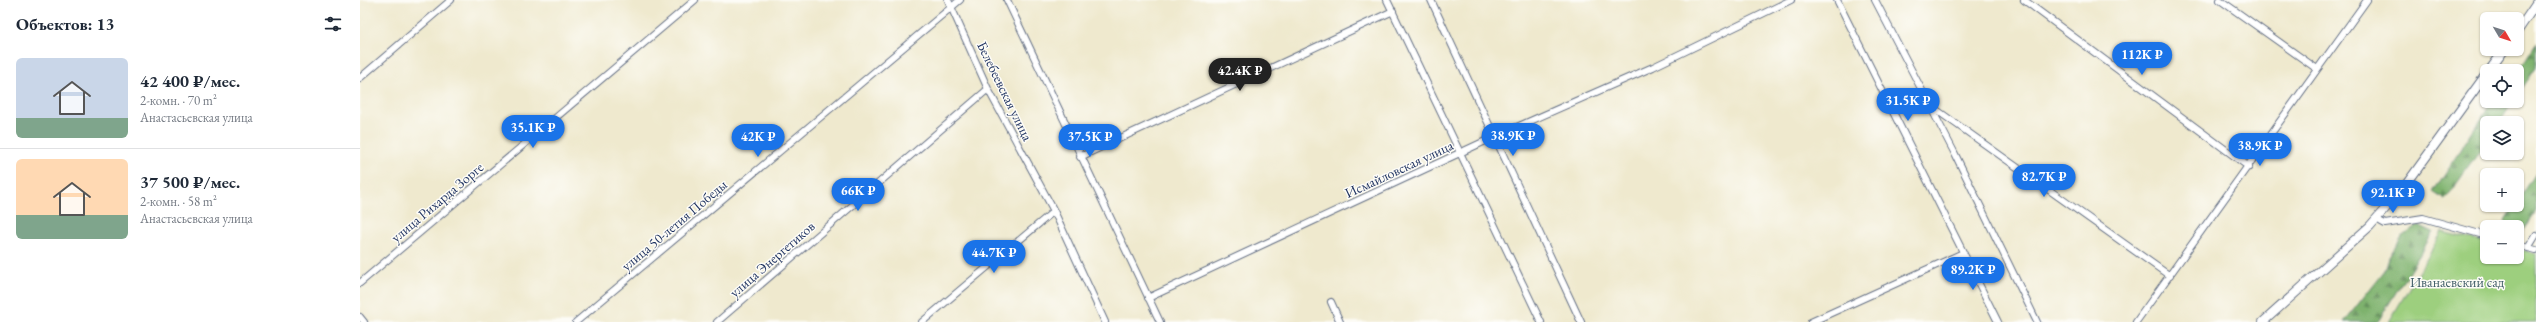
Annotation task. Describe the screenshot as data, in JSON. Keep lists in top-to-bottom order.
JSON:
{
  "streets": {
    "street": [
      "Белебеевская улица",
      "Исмайловская улица",
      "улица Рихарда Зорге",
      "улица 50-летия Победы",
      "улица Энергетиков"
    ]
  },
  "crossings": [
    ["Белебеевская улица", "улица 50-летия Победы"],
    ["Белебеевская улица", "улица Энергетиков"]
  ],
  "parks": ["Иванаевский сад"],
  "north": "bottom right",
  "page": {
    "heading": "Объектов: 13",
    "map_buttons": ["+", "−"],
    "price": [
      "112K ₽",
      "42.4K ₽",
      "31.5K ₽",
      "35.1K ₽",
      "38.9K ₽",
      "42K ₽",
      "37.5K ₽",
      "38.9K ₽",
      "82.7K ₽",
      "66K ₽",
      "92.1K ₽",
      "44.7K ₽",
      "89.2K ₽"
    ],
    "list": [
      {
        "name": "42 400 ₽/мес.",
        "note": "2-комн. · 70 m² · Анастасьевская улица"
      },
      {
        "name": "37 500 ₽/мес.",
        "note": "2-комн. · 58 m² · Анастасьевская улица"
      }
    ]
  }
}
